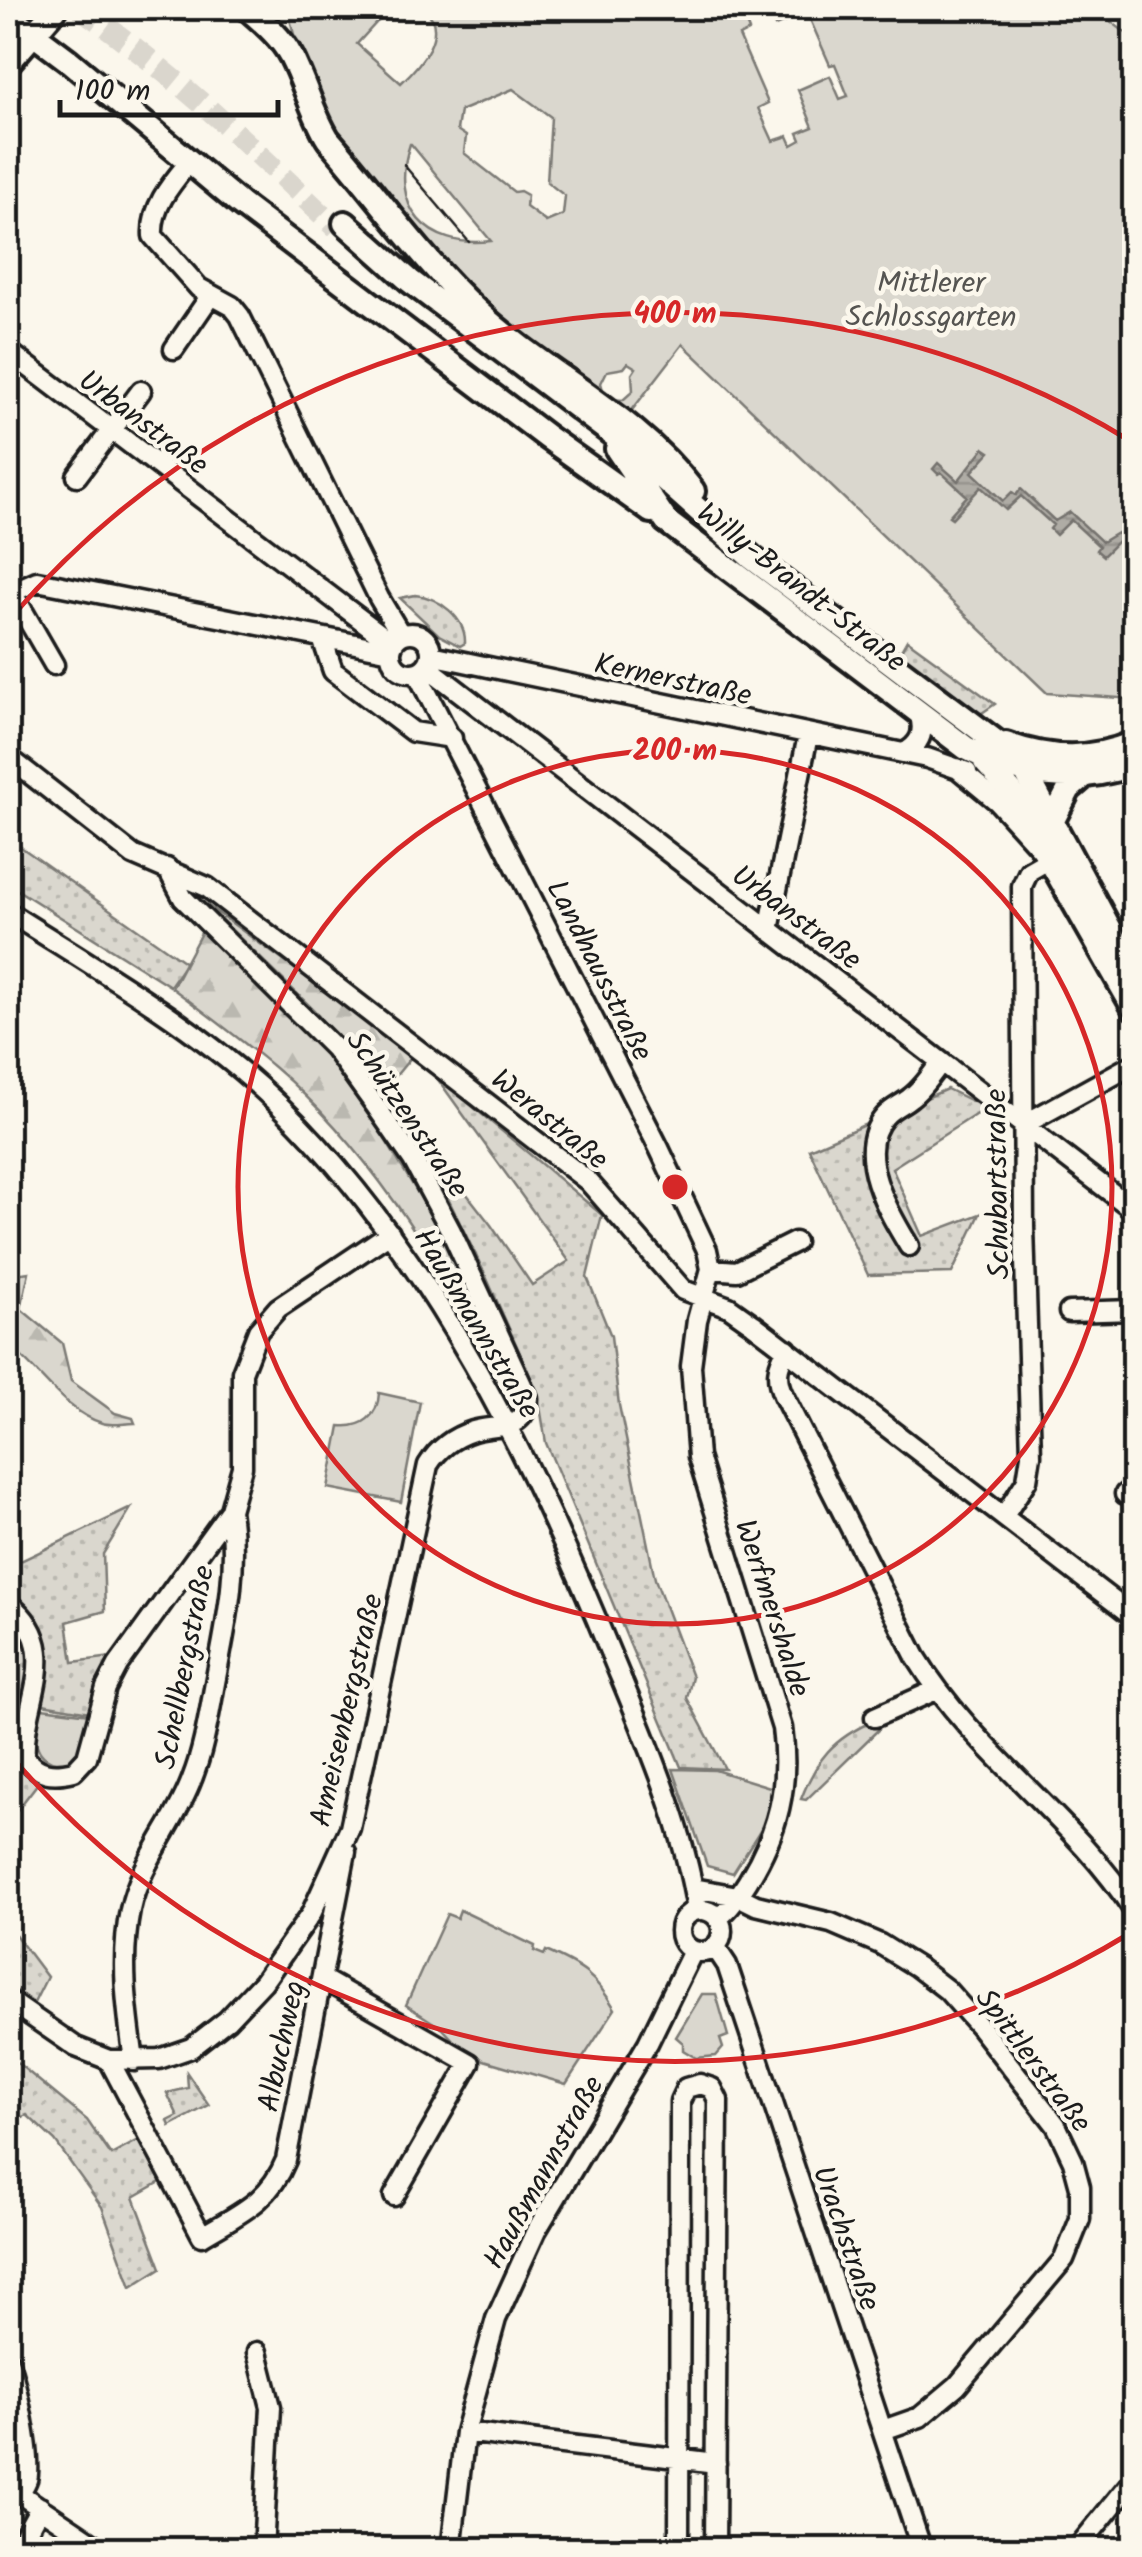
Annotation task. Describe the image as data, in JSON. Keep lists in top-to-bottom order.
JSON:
{
  "streets": {
    "main road": ["Willy-Brandt-Straße"],
    "street": [
      "Urbanstraße",
      "Kernerstraße",
      "Landhausstraße",
      "Schützenstraße",
      "Werastraße",
      "Schubartstraße",
      "Haußmannstraße",
      "Werfmershalde",
      "Schellbergstraße",
      "Ameisenbergstraße",
      "Albuchweg",
      "Spittlerstraße",
      "Urachstraße"
    ]
  },
  "crossings": [
    ["Urbanstraße", "Kernerstraße"],
    ["Urbanstraße", "Landhausstraße"],
    ["Urbanstraße", "Schubartstraße"],
    ["Willy-Brandt-Straße", "Kernerstraße"],
    ["Kernerstraße", "Landhausstraße"],
    ["Kernerstraße", "Schubartstraße"],
    ["Schützenstraße", "Werastraße"],
    ["Schützenstraße", "Haußmannstraße"],
    ["Schützenstraße", "Ameisenbergstraße"],
    ["Werastraße", "Schubartstraße"],
    ["Werastraße", "Werfmershalde"],
    ["Haußmannstraße", "Werfmershalde"],
    ["Haußmannstraße", "Ameisenbergstraße"],
    ["Haußmannstraße", "Spittlerstraße"],
    ["Haußmannstraße", "Urachstraße"],
    ["Werfmershalde", "Spittlerstraße"],
    ["Werfmershalde", "Urachstraße"],
    ["Schellbergstraße", "Ameisenbergstraße"],
    ["Ameisenbergstraße", "Albuchweg"],
    ["Spittlerstraße", "Urachstraße"]
  ],
  "parks": ["Mittlerer Schlossgarten"],
  "scale_bar": "100 m",
  "rings": ["400 m", "200 m"]
}
